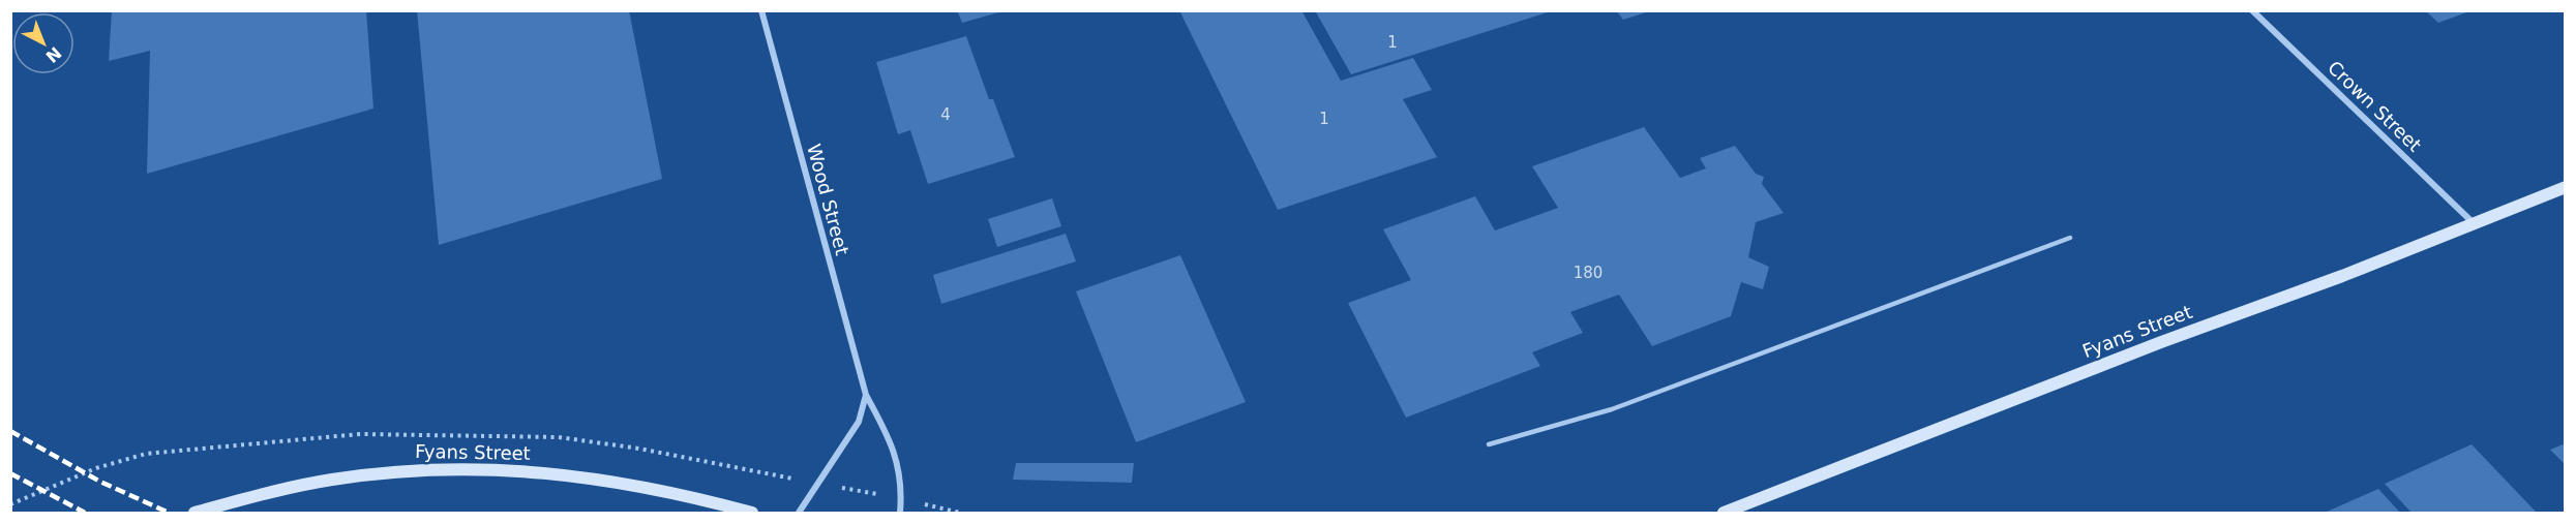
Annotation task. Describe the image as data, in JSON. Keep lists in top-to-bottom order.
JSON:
{
  "streets": {
    "main road": ["Fyans Street"],
    "street": ["Crown Street", "Wood Street"]
  },
  "crossings": [
    ["Crown Street", "Fyans Street"]
  ],
  "house_numbers": [
    "1",
    "4",
    "1",
    "180"
  ],
  "north": "bottom right"
}
